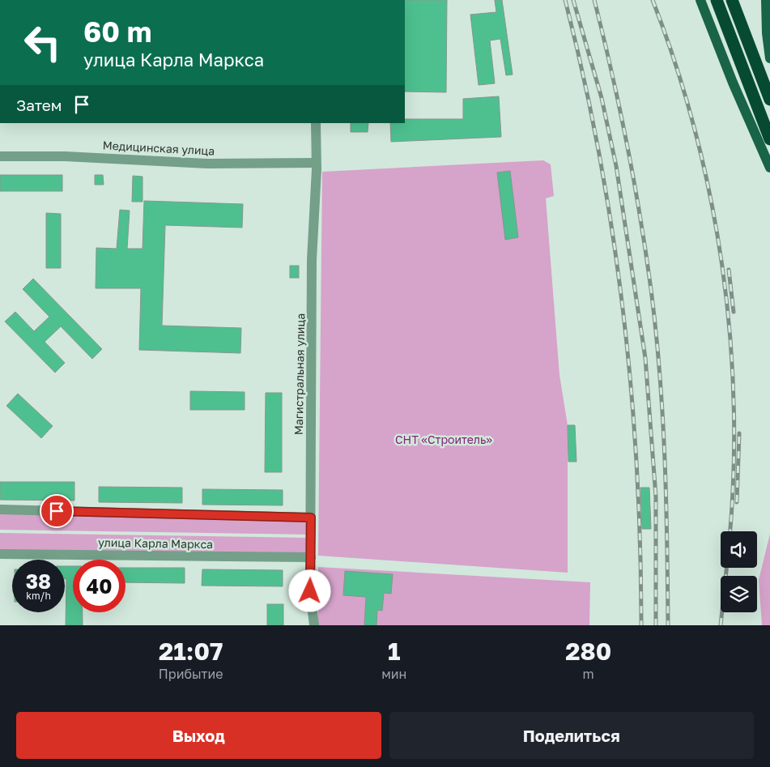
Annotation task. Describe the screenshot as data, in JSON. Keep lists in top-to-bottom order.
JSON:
{
  "streets": {
    "street": ["Медицинская улица", "Магистральная улица", "улица Карла Маркса"]
  },
  "crossings": [
    ["Медицинская улица", "Магистральная улица"],
    ["Магистральная улица", "улица Карла Маркса"]
  ],
  "parks": ["СНТ «Строитель»"],
  "page": {
    "turn": ["60 m", "улица Карла Маркса"],
    "then": "Затем",
    "speed": "38 km/h",
    "limit": "40",
    "eta": [
      "21:07",
      "Прибытие",
      "1",
      "мин",
      "280",
      "m"
    ],
    "buttons": ["Выход", "Поделиться"]
  }
}
